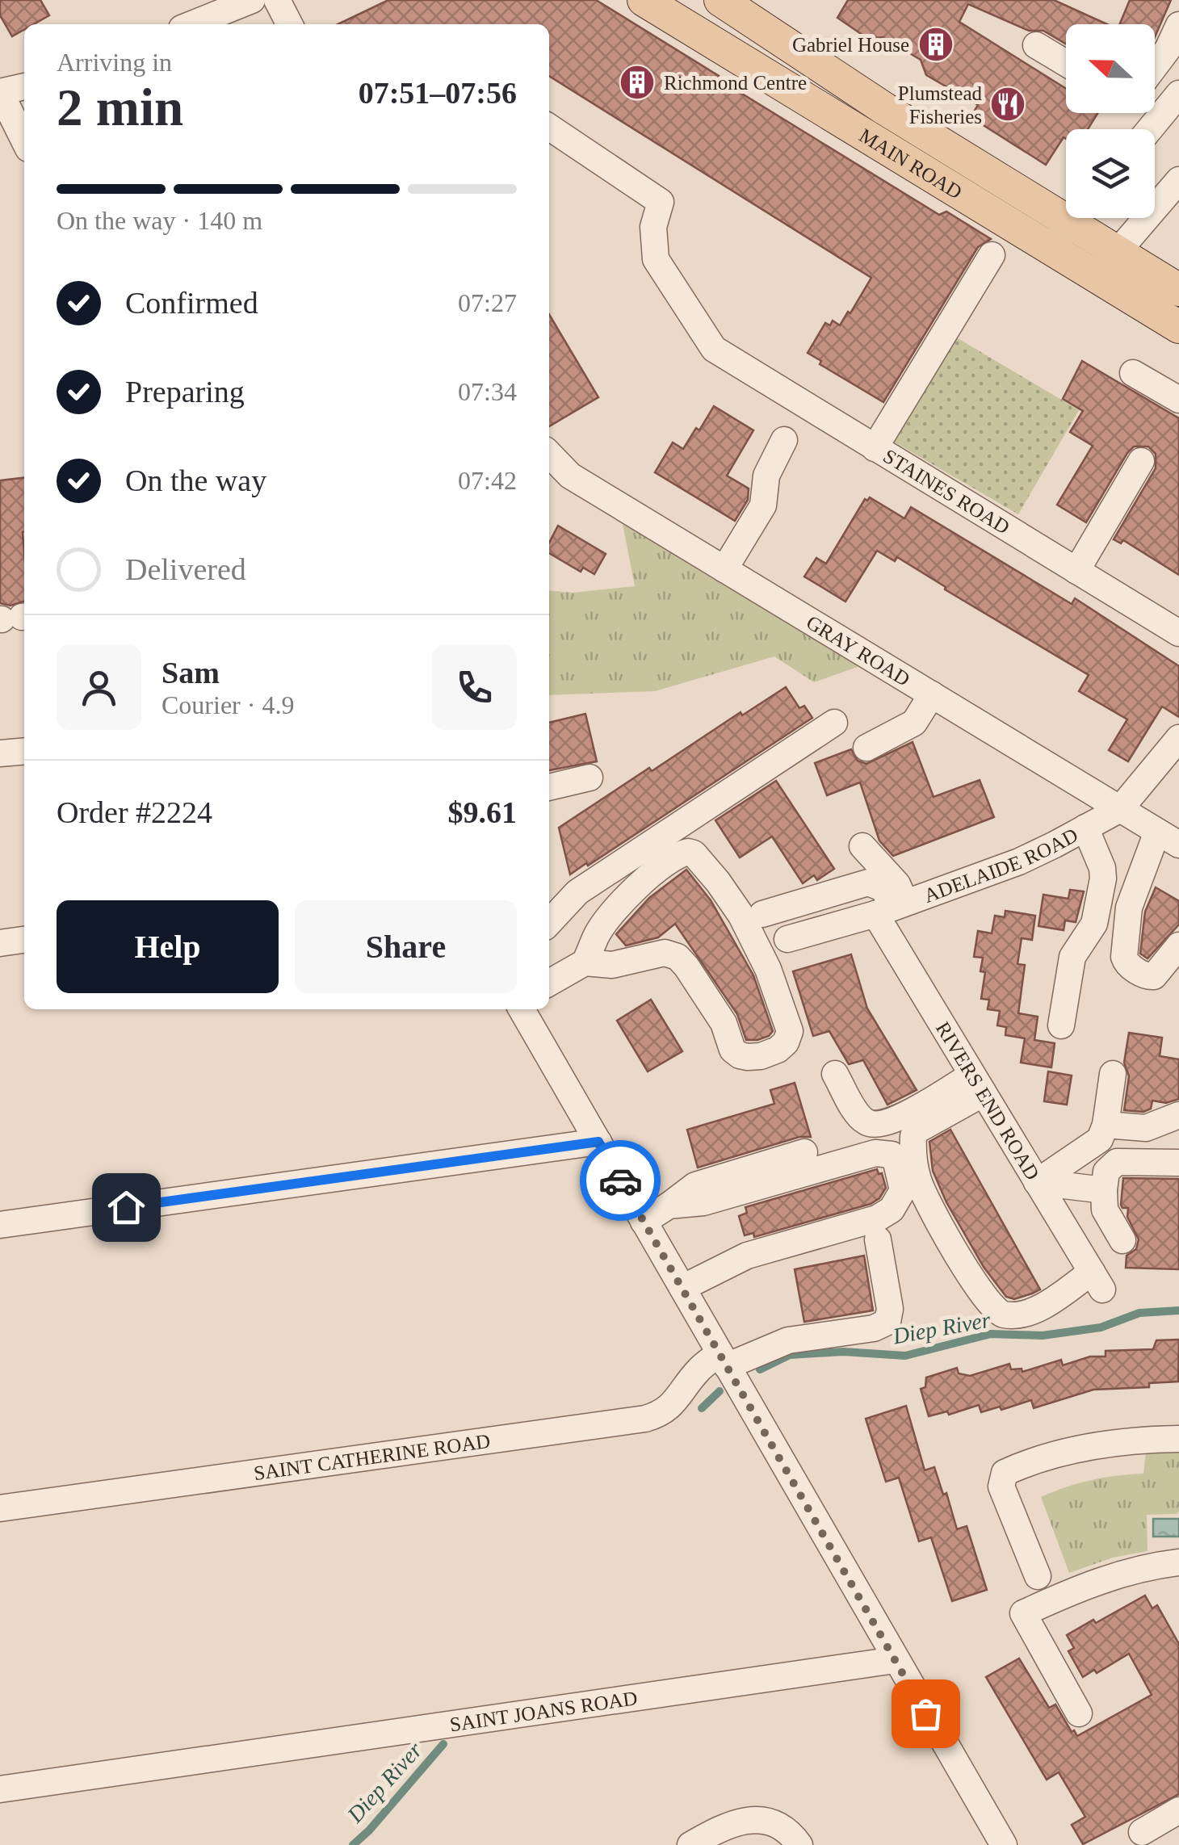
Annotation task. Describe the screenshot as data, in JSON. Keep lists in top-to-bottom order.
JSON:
{
  "streets": {
    "main road": ["MAIN ROAD"],
    "street": [
      "STAINES ROAD",
      "GRAY ROAD",
      "ADELAIDE ROAD",
      "RIVERS END ROAD",
      "SAINT CATHERINE ROAD",
      "SAINT JOANS ROAD"
    ]
  },
  "crossings": [
    ["GRAY ROAD", "ADELAIDE ROAD"],
    ["ADELAIDE ROAD", "RIVERS END ROAD"]
  ],
  "water": ["Diep River"],
  "places": {
    "building": ["Gabriel House", "Richmond Centre"],
    "restaurant": ["Plumstead Fisheries"]
  },
  "north": "left",
  "page": {
    "heading": ["2 min", "Arriving in", "07:51–07:56"],
    "panel": [
      "Sam",
      "Courier · 4.9",
      "Order #2224",
      "$9.61"
    ],
    "bar": "On the way · 140 m",
    "list": [
      ["Confirmed", "07:27"],
      ["Preparing", "07:34"],
      ["On the way", "07:42"],
      "Delivered"
    ],
    "buttons": ["Help", "Share"]
  }
}
